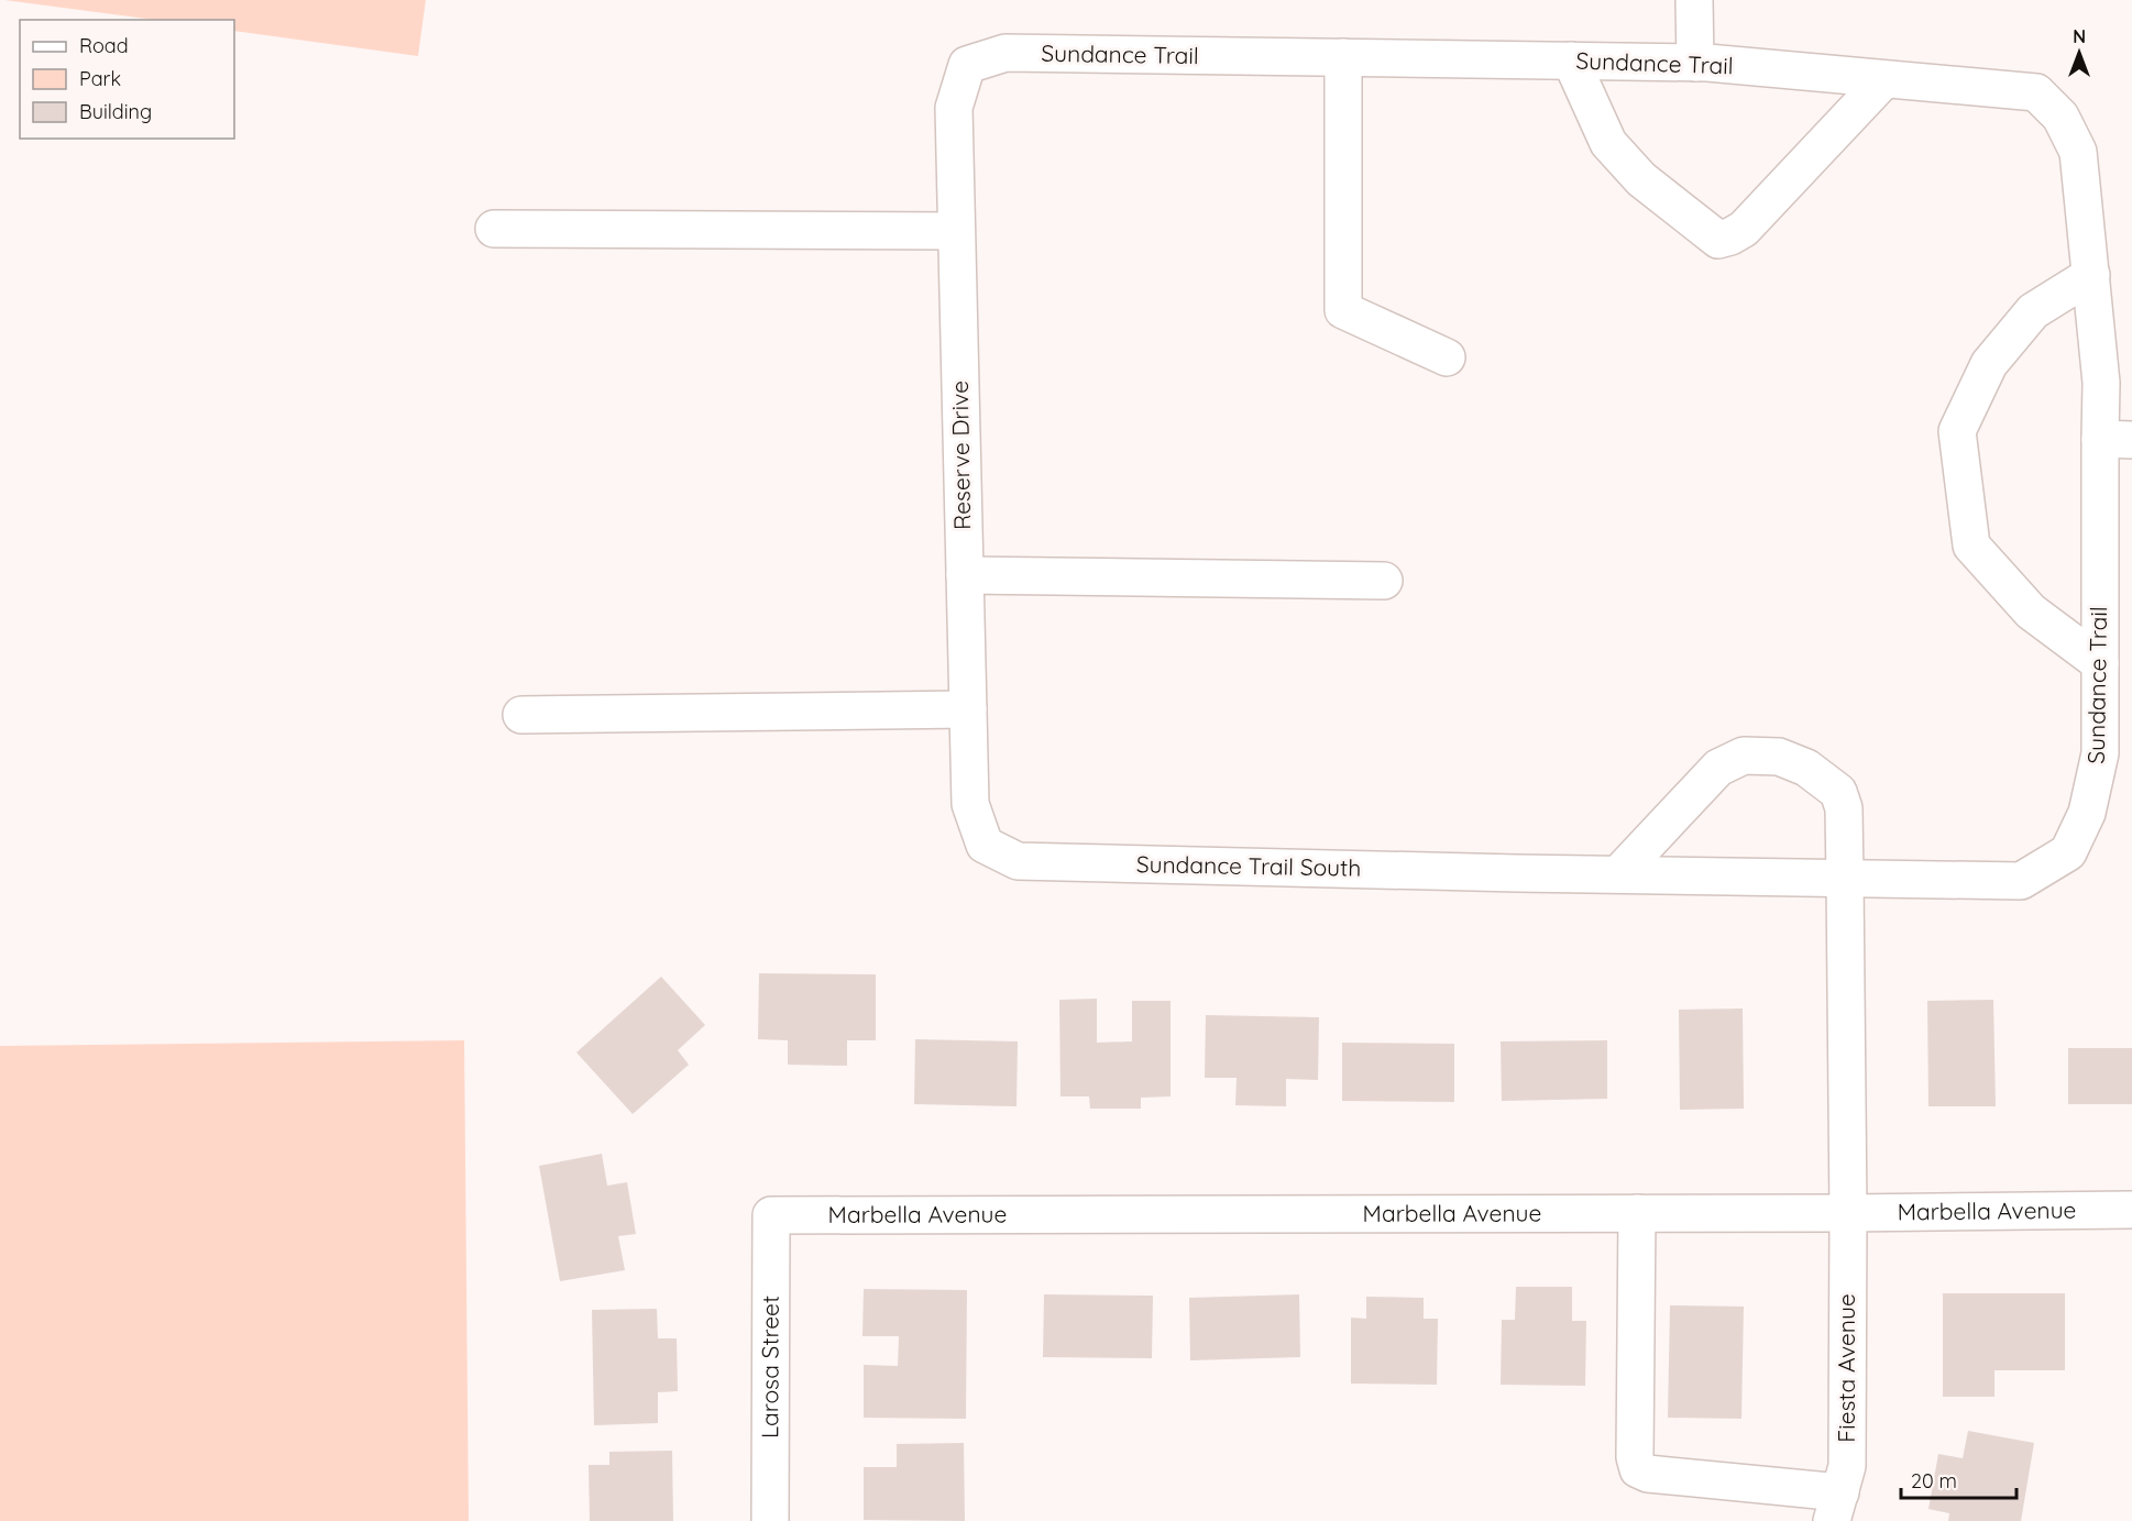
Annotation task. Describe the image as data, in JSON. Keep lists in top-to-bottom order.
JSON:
{
  "streets": {
    "street": [
      "Sundance Trail",
      "Reserve Drive",
      "Sundance Trail South",
      "Marbella Avenue",
      "Larosa Street",
      "Fiesta Avenue"
    ]
  },
  "crossings": [
    ["Sundance Trail", "Reserve Drive"],
    ["Sundance Trail", "Sundance Trail South"],
    ["Reserve Drive", "Sundance Trail South"],
    ["Marbella Avenue", "Larosa Street"],
    ["Marbella Avenue", "Fiesta Avenue"]
  ],
  "legend": ["Road", "Park", "Building"],
  "scale_bar": "20 m",
  "north": "top"
}
